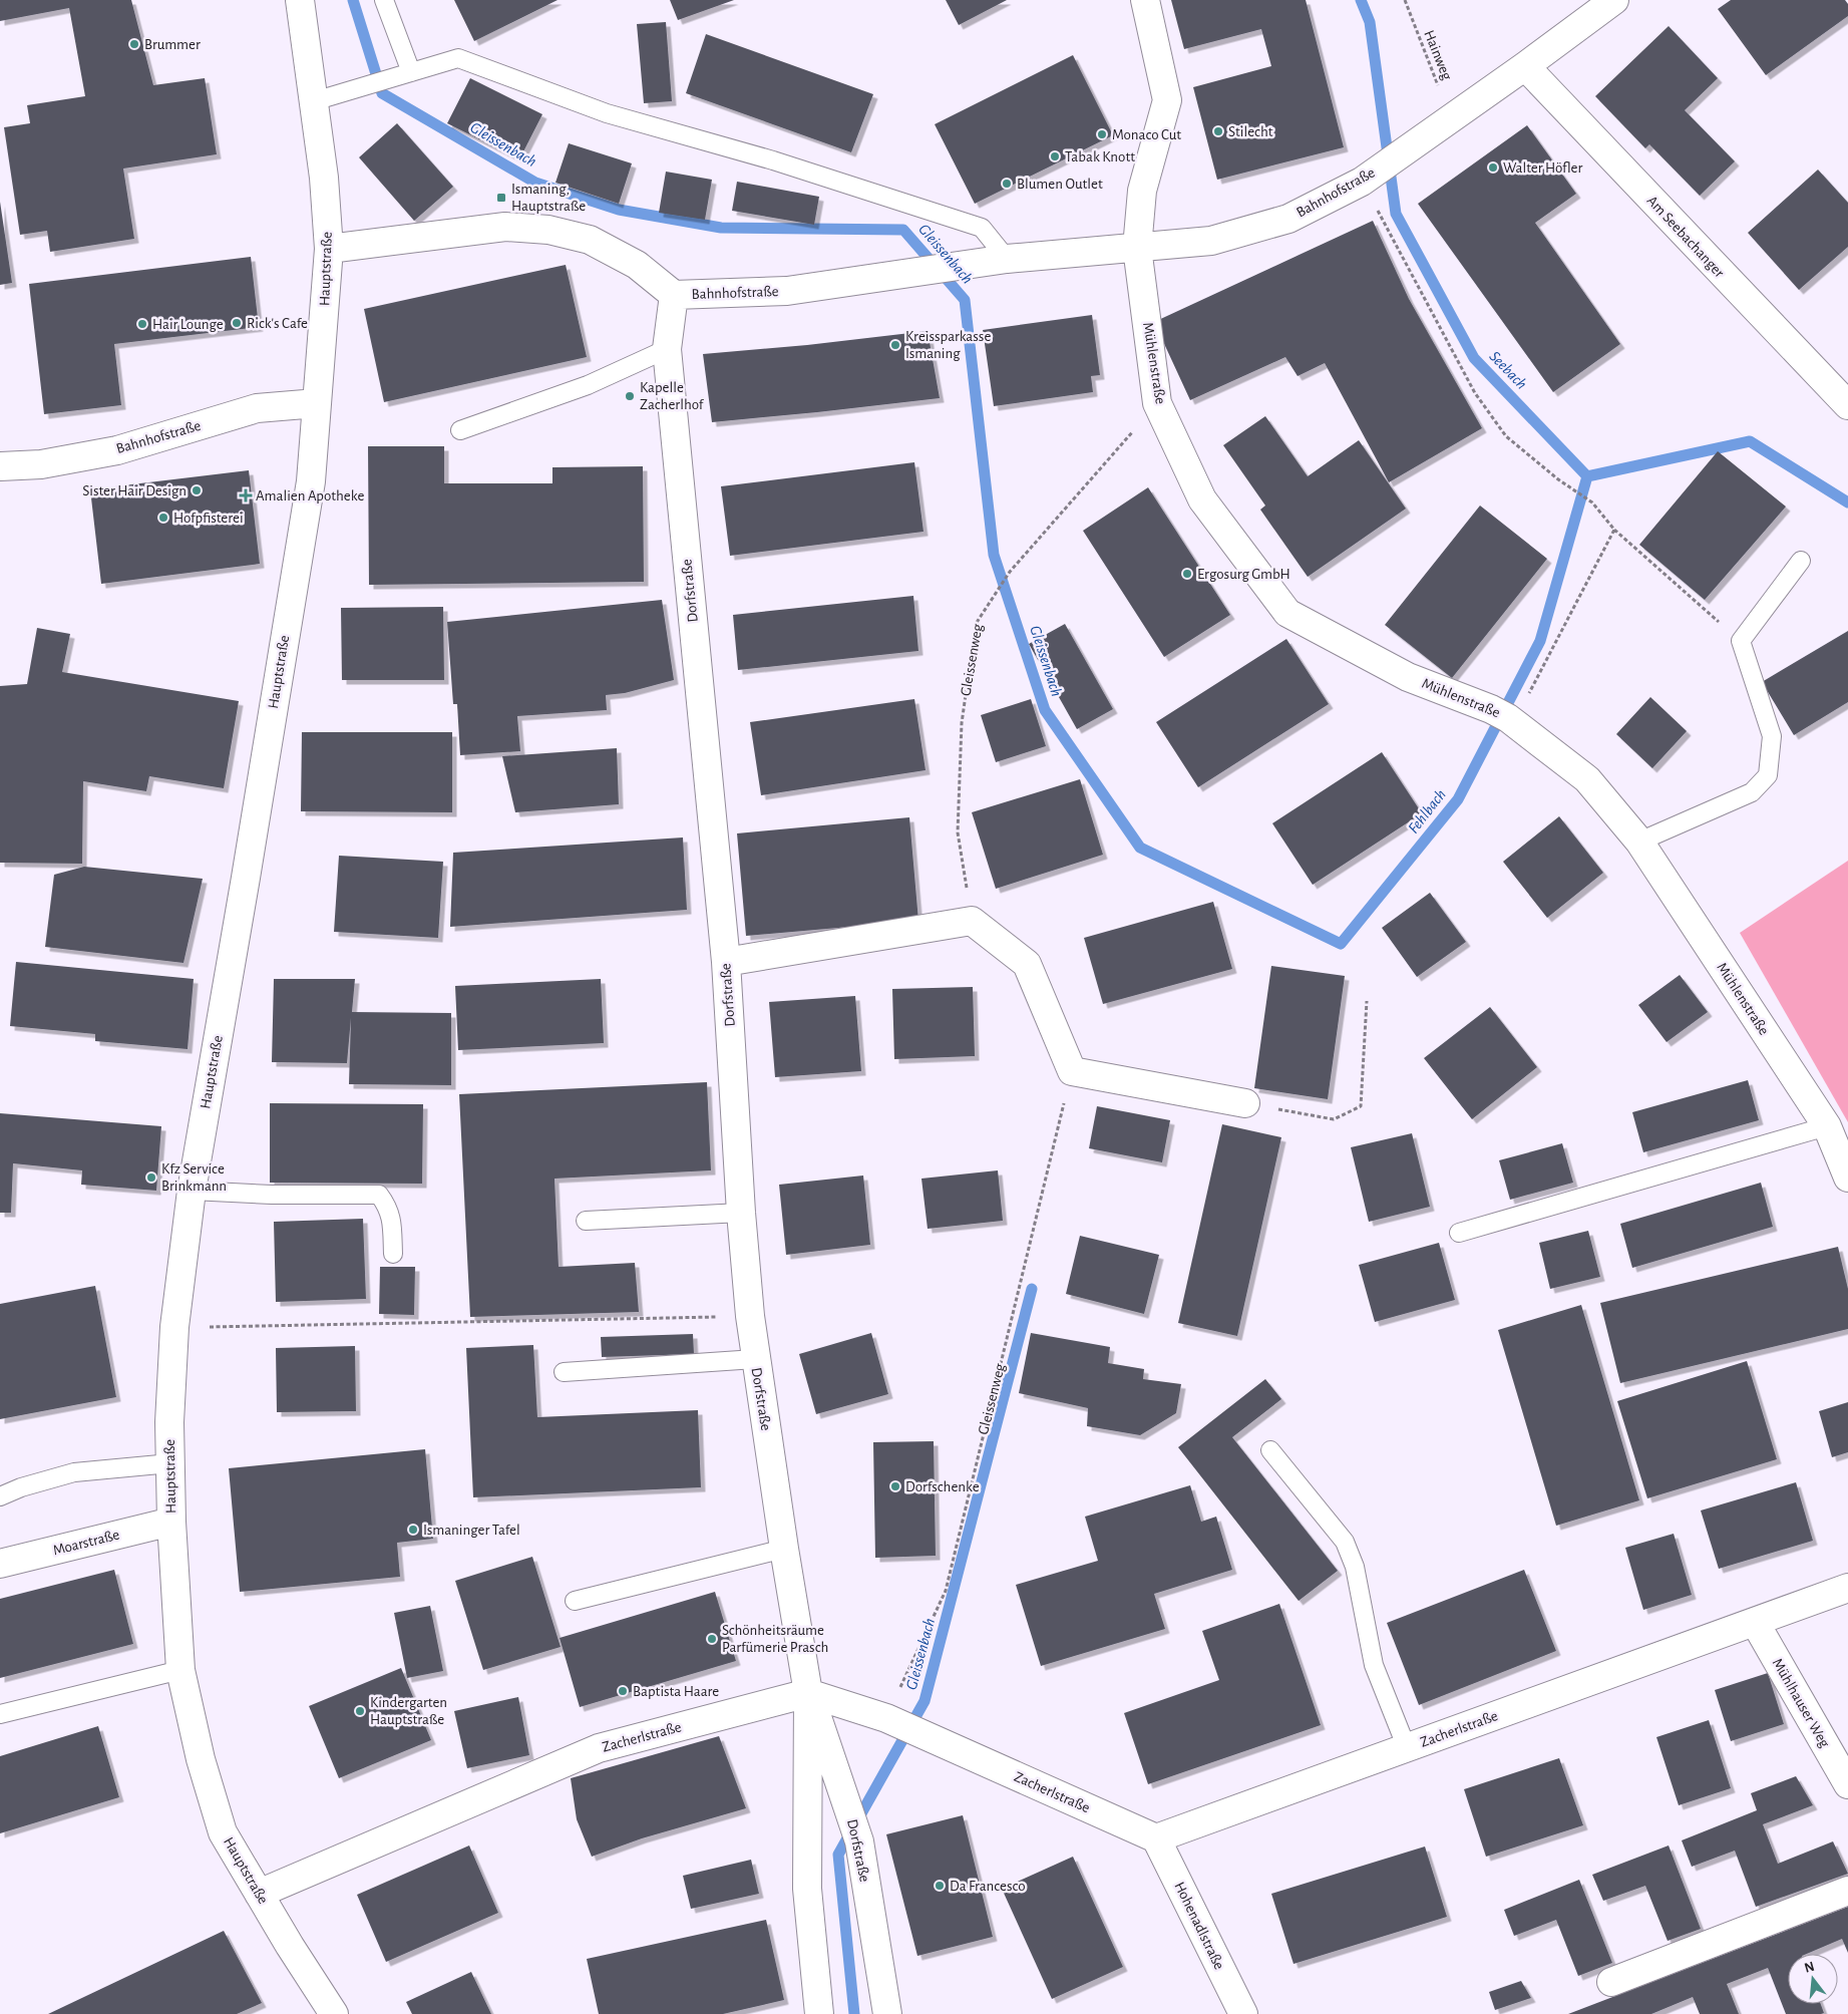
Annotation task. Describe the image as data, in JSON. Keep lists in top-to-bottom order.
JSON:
{
  "streets": {
    "street": [
      "Bahnhofstraße",
      "Am Seebachanger",
      "Hauptstraße",
      "Mühlenstraße",
      "Dorfstraße",
      "Moarstraße",
      "Mühlhauser Weg",
      "Zacherlstraße",
      "Hohenadlstraße"
    ],
    "path": ["Hainweg", "Gleissenweg"]
  },
  "crossings": [
    ["Hainweg", "Bahnhofstraße"],
    ["Bahnhofstraße", "Am Seebachanger"],
    ["Bahnhofstraße", "Hauptstraße"],
    ["Bahnhofstraße", "Mühlenstraße"],
    ["Bahnhofstraße", "Dorfstraße"],
    ["Hauptstraße", "Moarstraße"],
    ["Hauptstraße", "Zacherlstraße"],
    ["Mühlenstraße", "Gleissenweg"],
    ["Dorfstraße", "Zacherlstraße"],
    ["Gleissenweg", "Zacherlstraße"],
    ["Mühlhauser Weg", "Zacherlstraße"],
    ["Zacherlstraße", "Hohenadlstraße"]
  ],
  "water": ["Gleissenbach", "Seebach", "Fehlbach"],
  "places": {
    "other": [
      "Brummer",
      "Stilecht",
      "Monaco Cut",
      "Tabak Knott",
      "Walter Höfler",
      "Blumen Outlet",
      "Rick's Cafe",
      "Hair Lounge",
      "Kreissparkasse Ismaning",
      "Kapelle Zacherlhof",
      "Sister Hair Design",
      "Hofpfisterei",
      "Ergosurg GmbH",
      "Kfz Service Brinkmann",
      "Dorfschenke",
      "Ismaninger Tafel",
      "Schönheitsräume Parfümerie Prasch",
      "Baptista Haare",
      "Kindergarten Hauptstraße",
      "Da Francesco"
    ],
    "transit": ["Ismaning, Hauptstraße"],
    "health": ["Amalien Apotheke"]
  },
  "north": "top"
}
